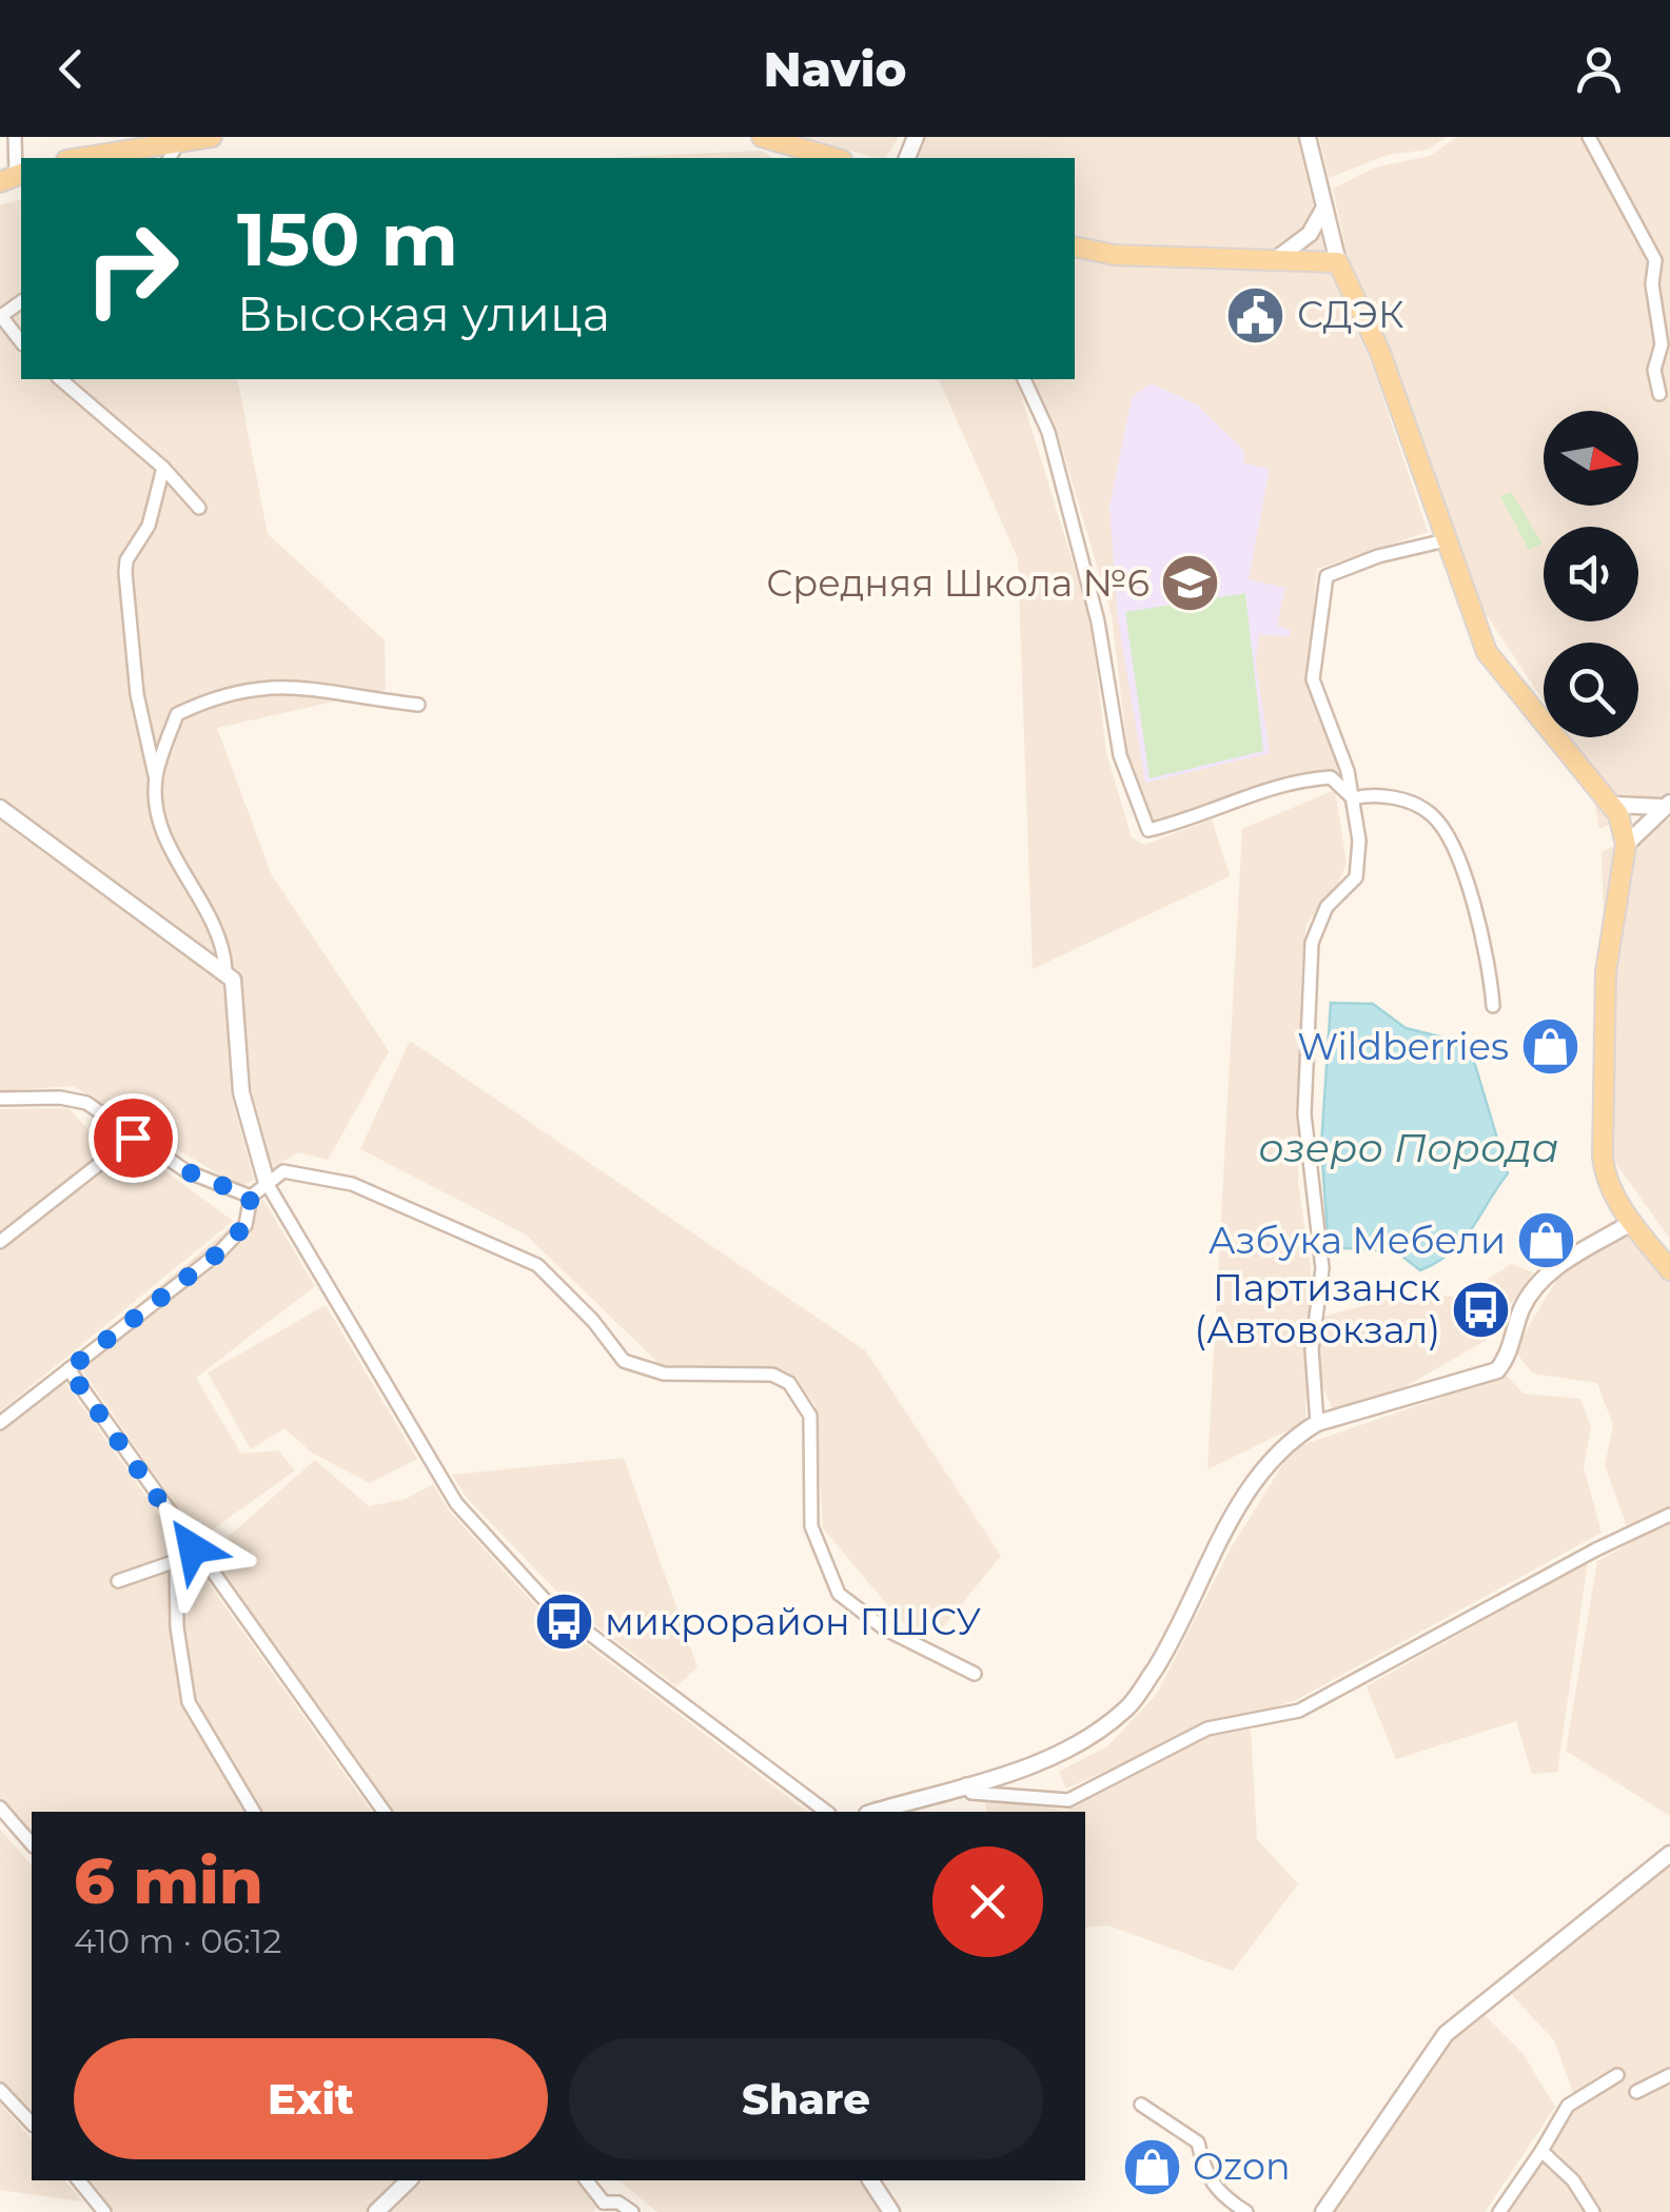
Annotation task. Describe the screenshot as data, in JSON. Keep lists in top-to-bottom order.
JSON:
{
  "water": ["озеро Порода"],
  "places": {
    "public building": ["СДЭК"],
    "school or university": ["Средняя Школа №6"],
    "shop": ["Wildberries", "Азбука Мебели", "Ozon"],
    "bus stop": ["Партизанск (Автовокзал)", "микрорайон ПШСУ"]
  },
  "north": "right",
  "page": {
    "header": "Navio",
    "turn": ["150 m", "Высокая улица"],
    "heading": ["6 min", "410 m · 06:12"],
    "buttons": ["Exit", "Share"]
  }
}
